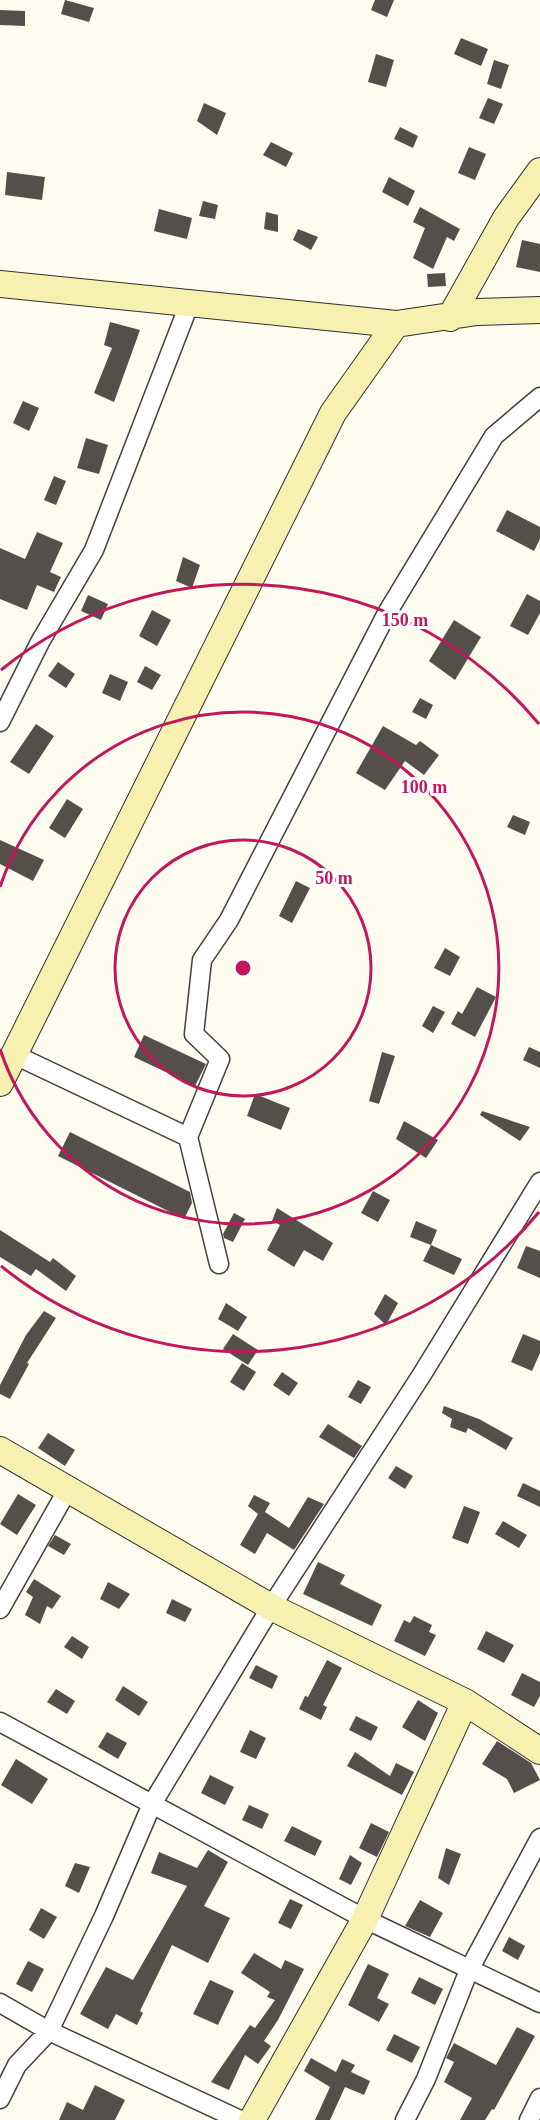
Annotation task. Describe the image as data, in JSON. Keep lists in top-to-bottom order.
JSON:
{
  "rings": ["150 m", "100 m", "50 m"]
}
